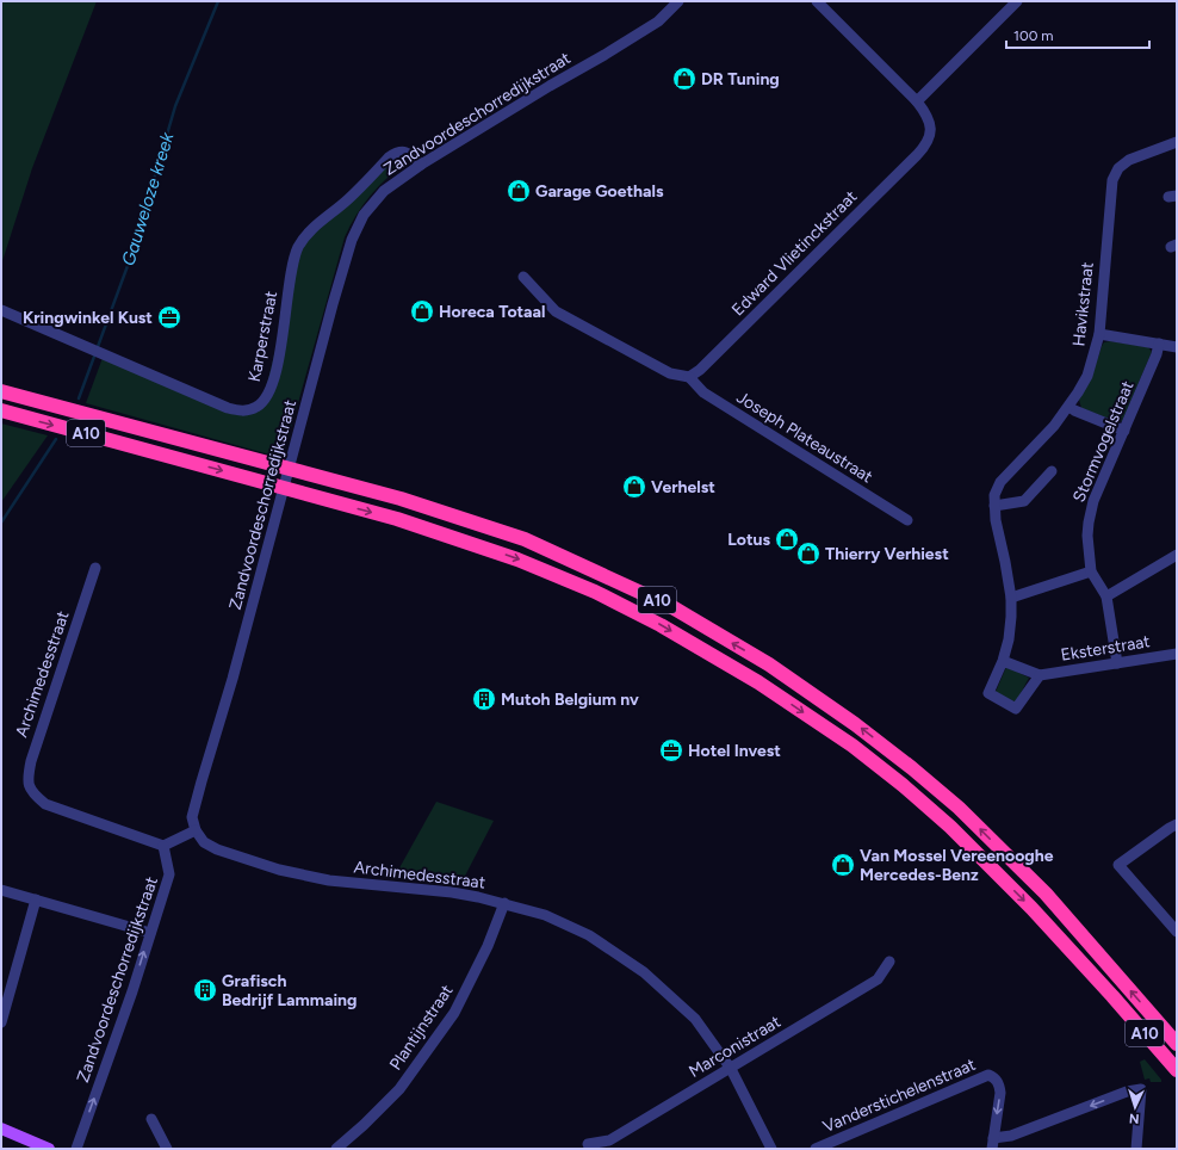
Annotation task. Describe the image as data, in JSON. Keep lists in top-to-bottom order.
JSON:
{
  "streets": {
    "highway": ["A10"],
    "street": [
      "Zandvoordeschorredijkstraat",
      "Edward Vlietinckstraat",
      "Havikstraat",
      "Karperstraat",
      "Joseph Plateaustraat",
      "Stormvogelstraat",
      "Eksterstraat",
      "Archimedesstraat",
      "Plantijnstraat",
      "Marconistraat",
      "Vanderstichelenstraat"
    ]
  },
  "crossings": [
    ["Zandvoordeschorredijkstraat", "Karperstraat"],
    ["Zandvoordeschorredijkstraat", "Archimedesstraat"],
    ["Edward Vlietinckstraat", "Joseph Plateaustraat"],
    ["Havikstraat", "Eksterstraat"],
    ["Stormvogelstraat", "Eksterstraat"],
    ["Archimedesstraat", "Plantijnstraat"],
    ["Archimedesstraat", "Marconistraat"]
  ],
  "water": ["Gauweloze kreek"],
  "places": {
    "shop": [
      "DR Tuning",
      "Garage Goethals",
      "Horeca Totaal",
      "Verhelst",
      "Lotus",
      "Thierry Verhiest",
      "Van Mossel Vereenooghe Mercedes-Benz"
    ],
    "office": ["Kringwinkel Kust", "Hotel Invest"],
    "building": ["Mutoh Belgium nv", "Grafisch Bedrijf Lammaing"]
  },
  "scale_bar": "100 m",
  "north": "bottom"
}
